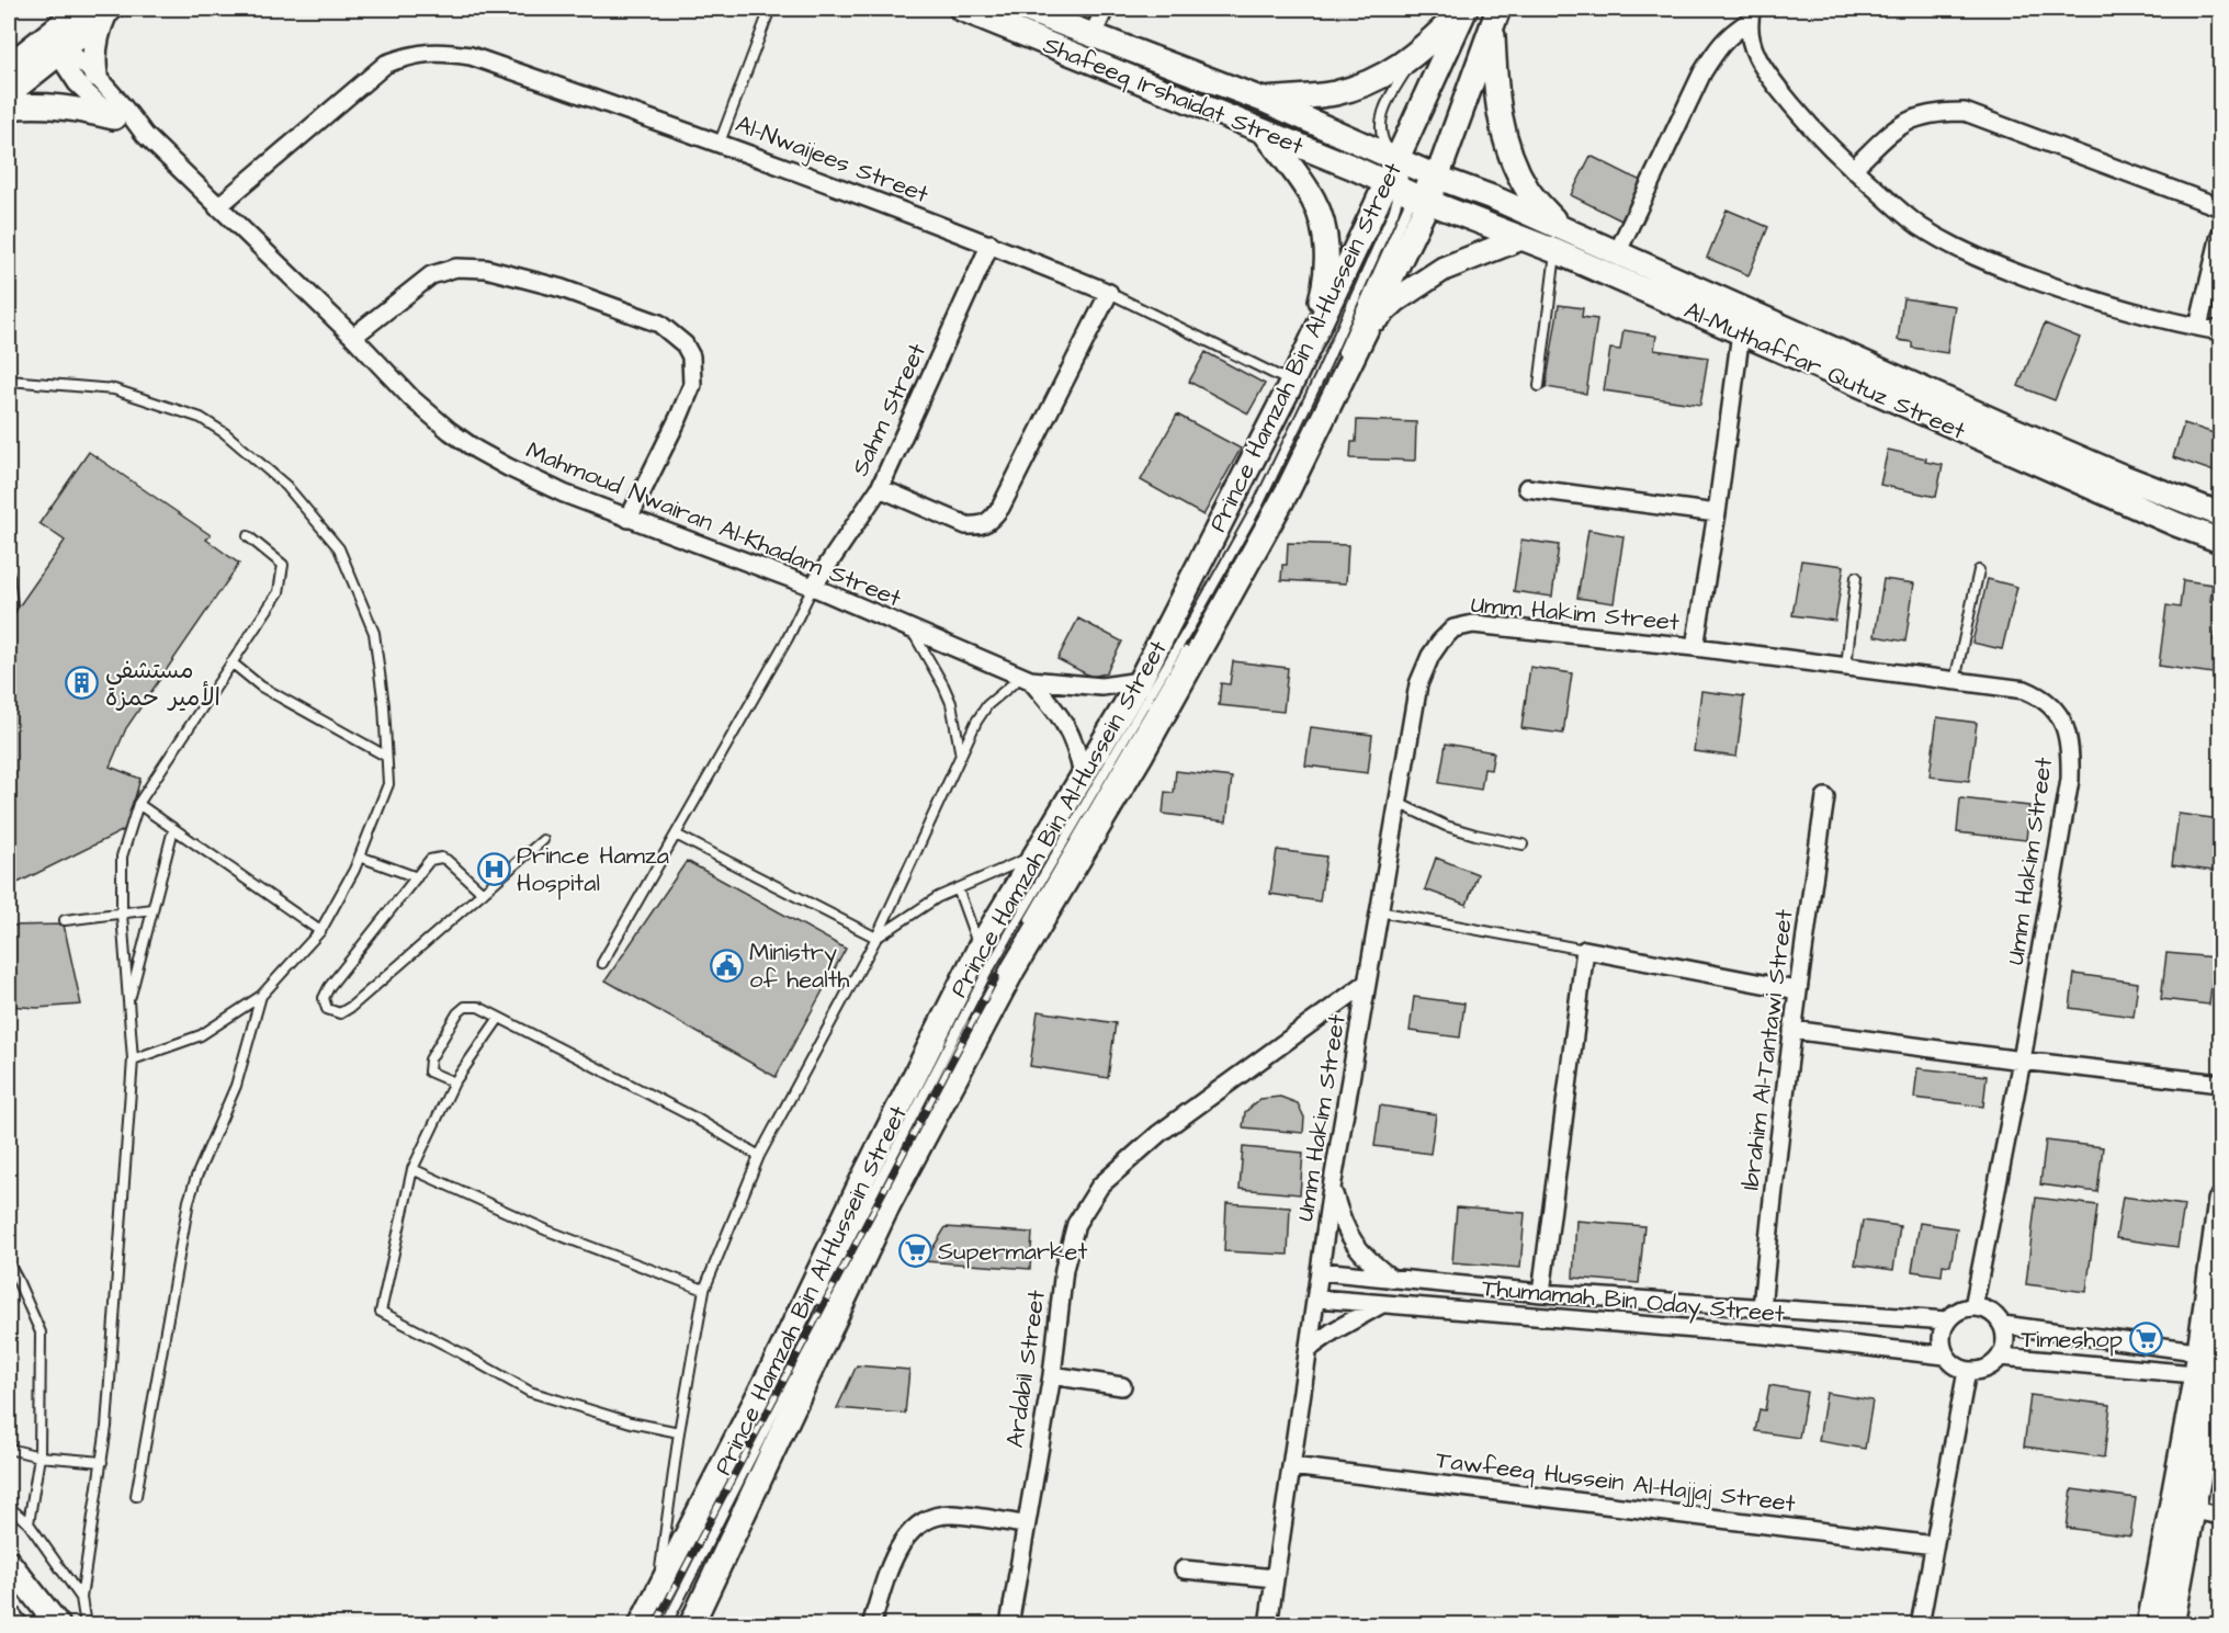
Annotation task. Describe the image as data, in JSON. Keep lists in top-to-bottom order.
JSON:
{
  "streets": {
    "main road": ["Shafeeq Irshaidat Street", "Prince Hamzah Bin Al-Hussein Street", "Al-Muthaffar Qutuz Street"],
    "street": [
      "Al-Nwaijees Street",
      "Sahm Street",
      "Mahmoud Nwairan Al-Khadam Street",
      "Umm Hakim Street",
      "Ibrahim Al-Tantawi Street",
      "Thumamah Bin Oday Street",
      "Ardabil Street",
      "Tawfeeq Hussein Al-Hajjaj Street"
    ]
  },
  "crossings": [
    ["Shafeeq Irshaidat Street", "Prince Hamzah Bin Al-Hussein Street"],
    ["Shafeeq Irshaidat Street", "Al-Muthaffar Qutuz Street"],
    ["Al-Nwaijees Street", "Sahm Street"],
    ["Al-Nwaijees Street", "Mahmoud Nwairan Al-Khadam Street"],
    ["Prince Hamzah Bin Al-Hussein Street", "Al-Muthaffar Qutuz Street"],
    ["Prince Hamzah Bin Al-Hussein Street", "Mahmoud Nwairan Al-Khadam Street"],
    ["Sahm Street", "Mahmoud Nwairan Al-Khadam Street"],
    ["Umm Hakim Street", "Thumamah Bin Oday Street"],
    ["Umm Hakim Street", "Ardabil Street"],
    ["Umm Hakim Street", "Tawfeeq Hussein Al-Hajjaj Street"],
    ["Ibrahim Al-Tantawi Street", "Thumamah Bin Oday Street"]
  ],
  "places": {
    "building": ["مستشفى الأمير حمزة"],
    "hospital": ["Prince Hamza Hospital"],
    "public building": ["Ministry of health"],
    "supermarket": ["Supermarket", "Timeshop"]
  }
}
